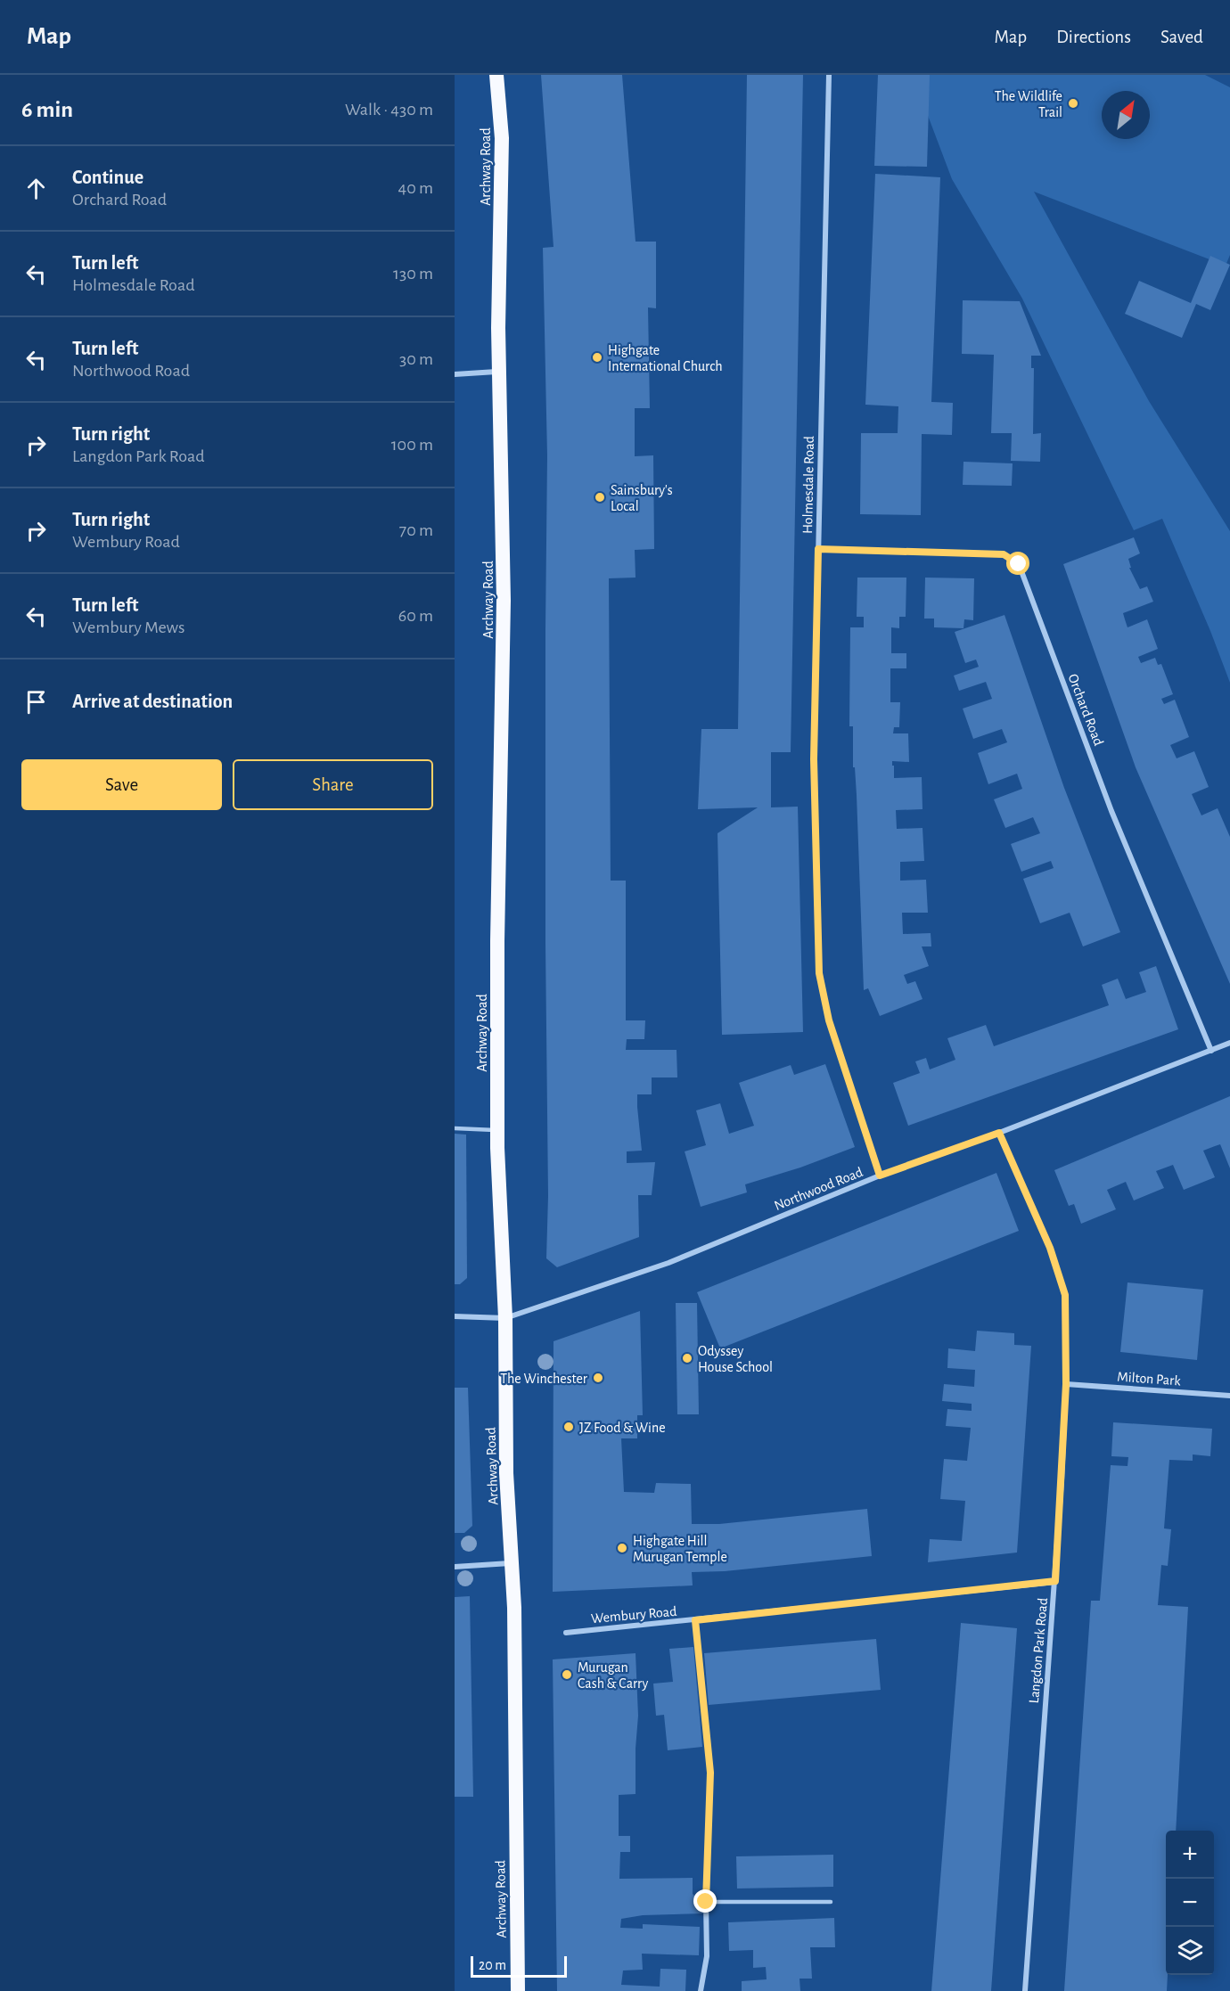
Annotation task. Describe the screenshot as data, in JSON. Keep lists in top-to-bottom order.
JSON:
{
  "streets": {
    "highway": ["Archway Road"],
    "street": [
      "Holmesdale Road",
      "Orchard Road",
      "Northwood Road",
      "Milton Park",
      "Wembury Road",
      "Langdon Park Road"
    ]
  },
  "crossings": [
    ["Archway Road", "Northwood Road"],
    ["Holmesdale Road", "Orchard Road"],
    ["Holmesdale Road", "Northwood Road"],
    ["Orchard Road", "Northwood Road"],
    ["Northwood Road", "Langdon Park Road"],
    ["Milton Park", "Langdon Park Road"],
    ["Wembury Road", "Langdon Park Road"]
  ],
  "places": [
    "The Wildlife Trail",
    "Highgate International Church",
    "Sainsbury's Local",
    "Odyssey House School",
    "The Winchester",
    "JZ Food & Wine",
    "Highgate Hill Murugan Temple",
    "Murugan Cash & Carry"
  ],
  "scale_bar": "20 m",
  "north": "top right",
  "page": {
    "header": "Map",
    "nav": ["Map", "Directions", "Saved"],
    "heading": ["6 min", "Walk · 430 m"],
    "list": [
      ["Continue", "Orchard Road", "40 m"],
      ["Turn left", "Holmesdale Road", "130 m"],
      ["Turn left", "Northwood Road", "30 m"],
      ["Turn right", "Langdon Park Road", "100 m"],
      ["Turn right", "Wembury Road", "70 m"],
      ["Turn left", "Wembury Mews", "60 m"],
      "Arrive at destination"
    ],
    "buttons": ["Save", "Share"],
    "map_buttons": ["+", "−"],
    "scale": "20 m"
  }
}
